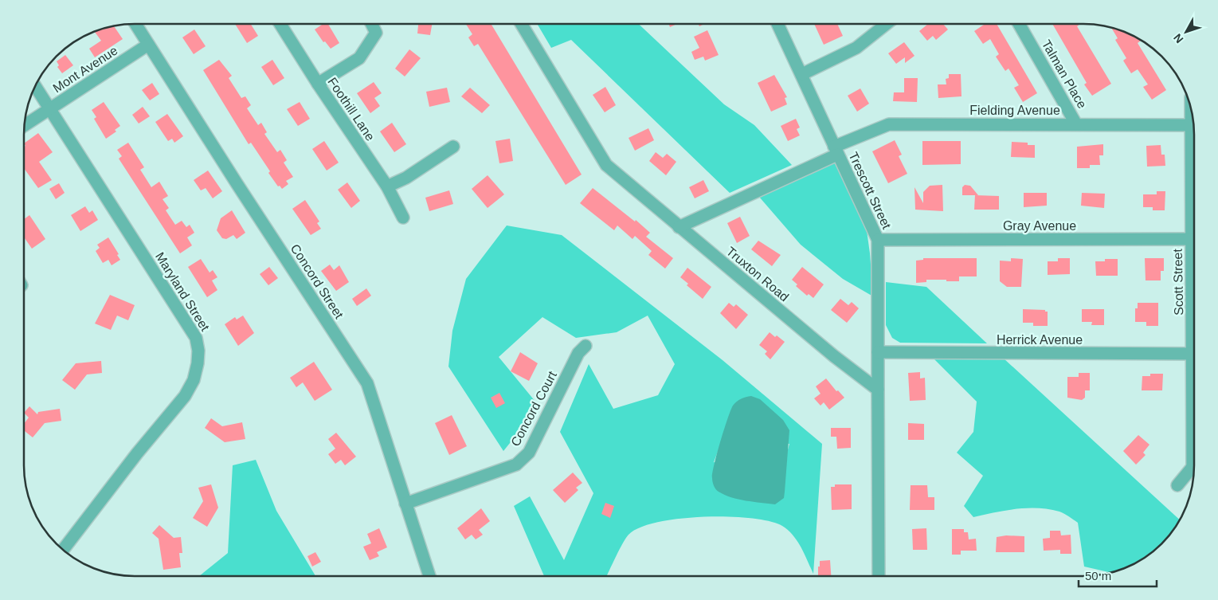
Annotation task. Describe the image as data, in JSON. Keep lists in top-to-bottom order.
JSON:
{
  "streets": {
    "street": [
      "Mont Avenue",
      "Talman Place",
      "Foothill Lane",
      "Fielding Avenue",
      "Trescott Street",
      "Gray Avenue",
      "Truxton Road",
      "Concord Street",
      "Maryland Street",
      "Herrick Avenue",
      "Concord Court"
    ]
  },
  "crossings": [
    ["Mont Avenue", "Concord Street"],
    ["Mont Avenue", "Maryland Street"],
    ["Talman Place", "Fielding Avenue"],
    ["Fielding Avenue", "Trescott Street"],
    ["Fielding Avenue", "Truxton Road"],
    ["Trescott Street", "Gray Avenue"],
    ["Trescott Street", "Truxton Road"],
    ["Trescott Street", "Herrick Avenue"],
    ["Concord Street", "Concord Court"]
  ],
  "scale_bar": "50 m",
  "north": "bottom left"
}
